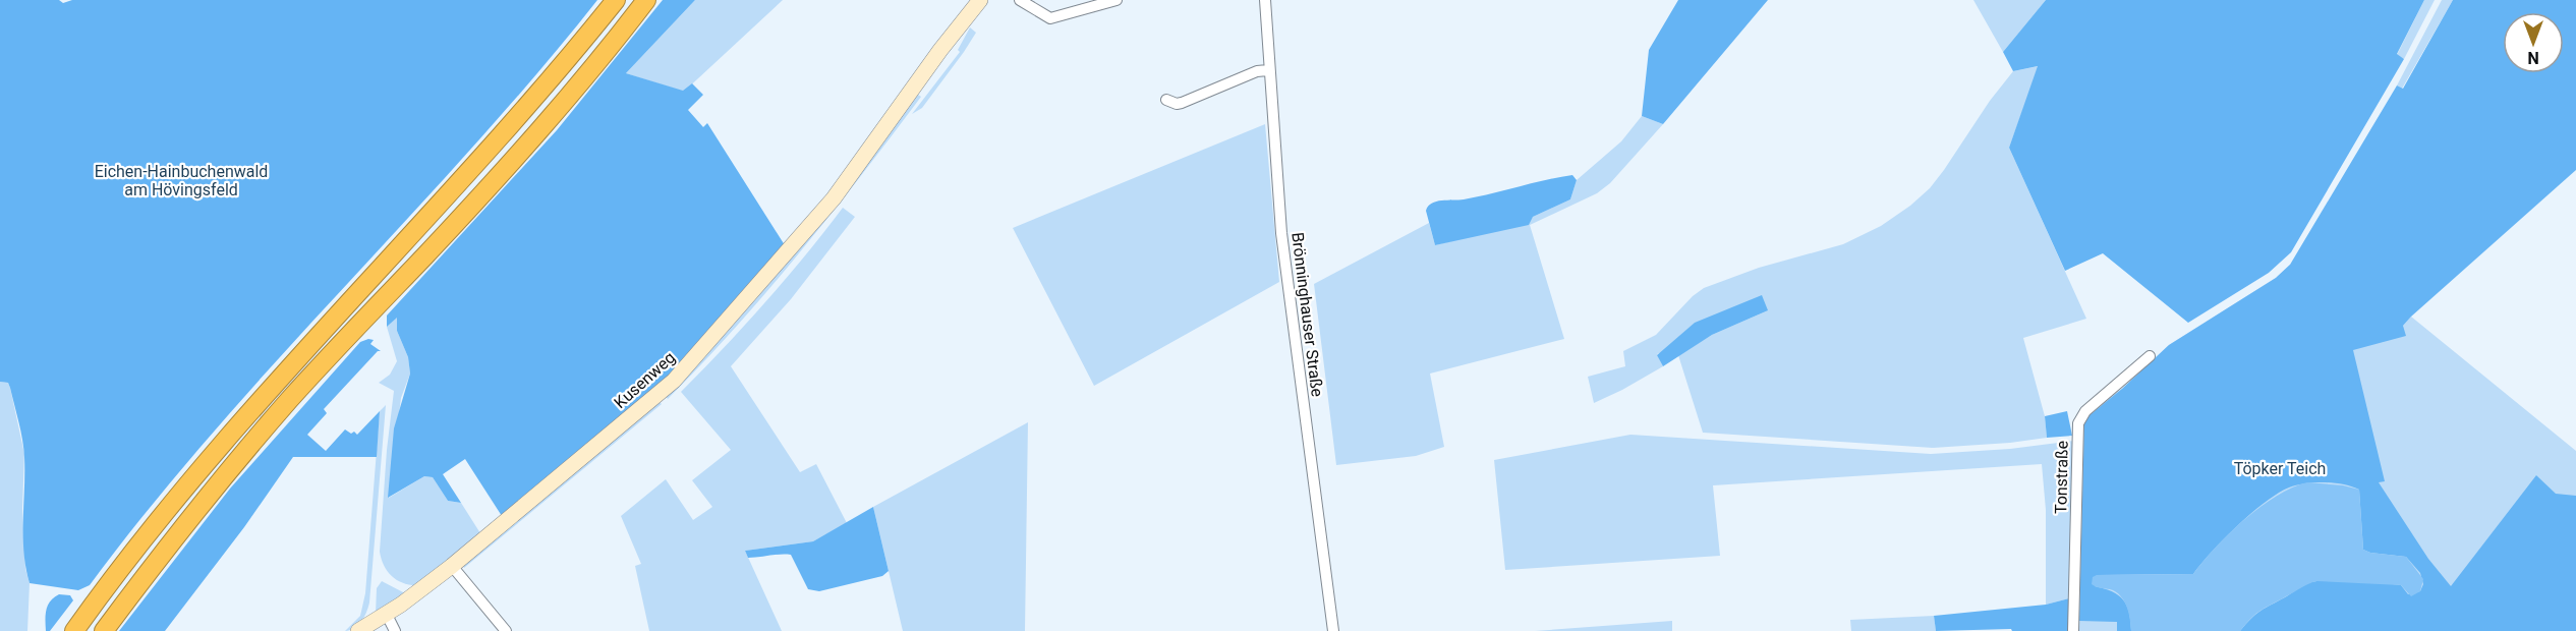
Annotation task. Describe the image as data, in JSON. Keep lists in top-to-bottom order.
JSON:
{
  "streets": {
    "street": ["Brönninghauser Straße", "Kusenweg", "Tonstraße"]
  },
  "parks": ["Eichen-Hainbuchenwald am Hövingsfeld", "Töpker Teich"],
  "north": "bottom"
}
